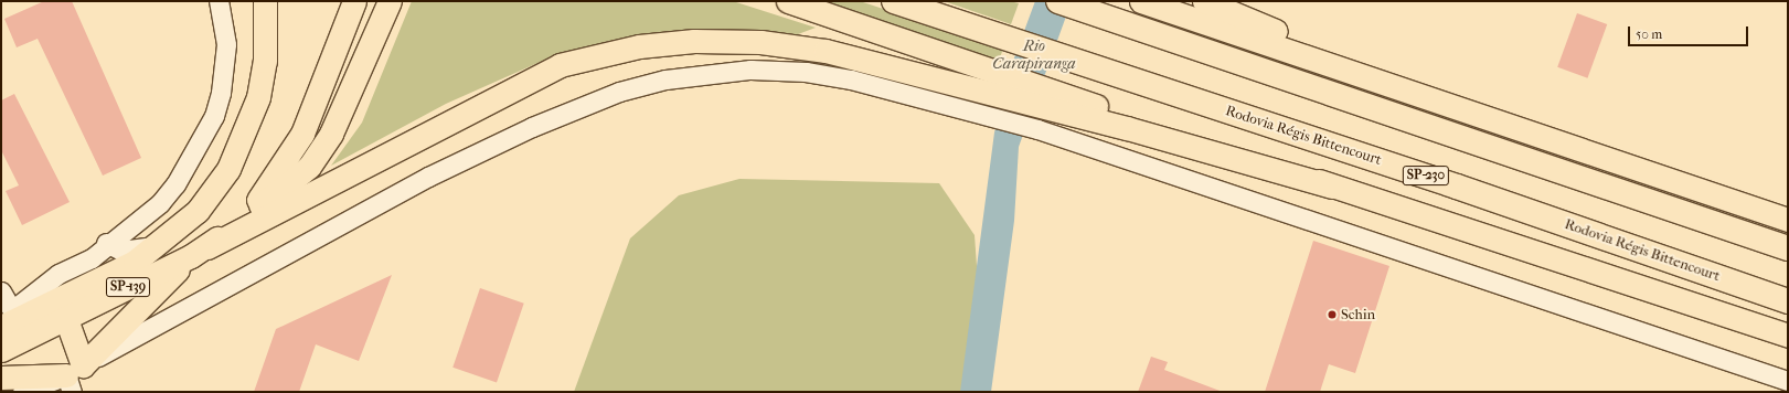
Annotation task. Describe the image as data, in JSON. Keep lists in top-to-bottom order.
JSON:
{
  "streets": {
    "highway": ["Rodovia Régis Bittencourt", "SP-230"],
    "main road": ["SP-139"]
  },
  "water": ["Rio Carapiranga"],
  "places": ["Schin"],
  "scale_bar": "50 m"
}
